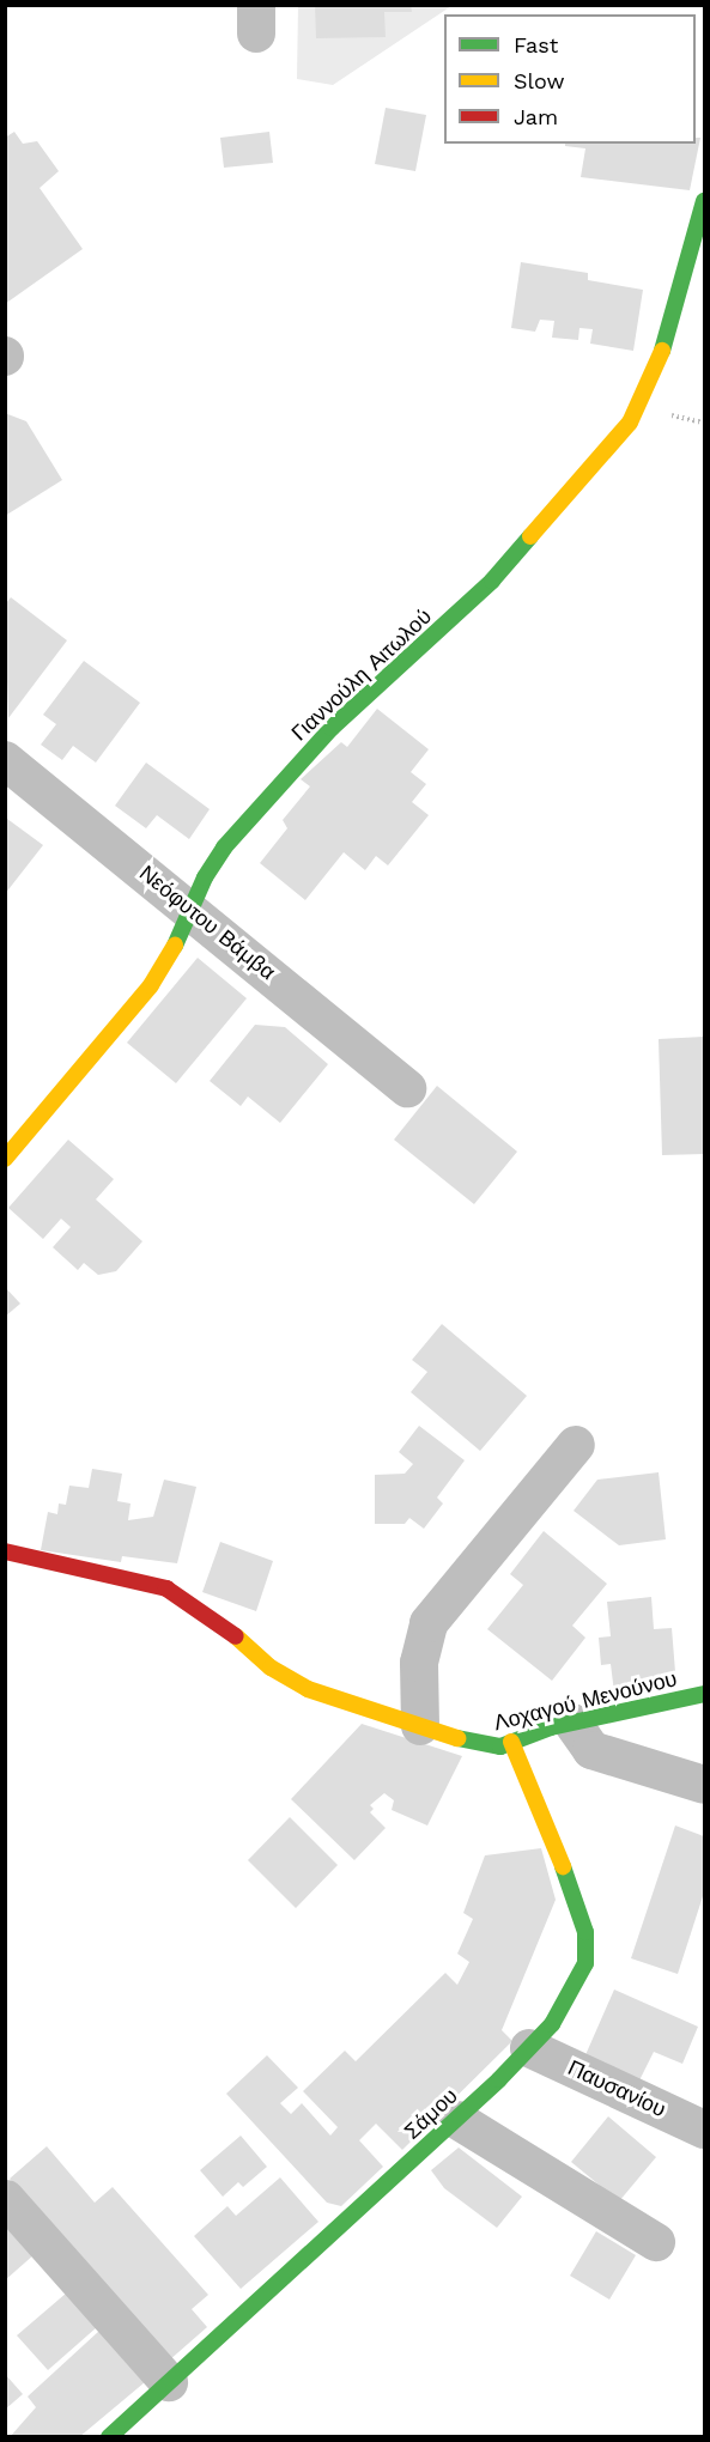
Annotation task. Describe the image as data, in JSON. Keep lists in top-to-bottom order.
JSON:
{
  "streets": {
    "street": [
      "Γιαννούλη Αιτωλού",
      "Νεόφυτου Βάμβα",
      "Λοχαγού Μενούνου",
      "Παυσανίου",
      "Σάμου"
    ]
  },
  "crossings": [
    ["Γιαννούλη Αιτωλού", "Νεόφυτου Βάμβα"],
    ["Λοχαγού Μενούνου", "Σάμου"],
    ["Παυσανίου", "Σάμου"]
  ],
  "legend": ["Fast", "Slow", "Jam"]
}
